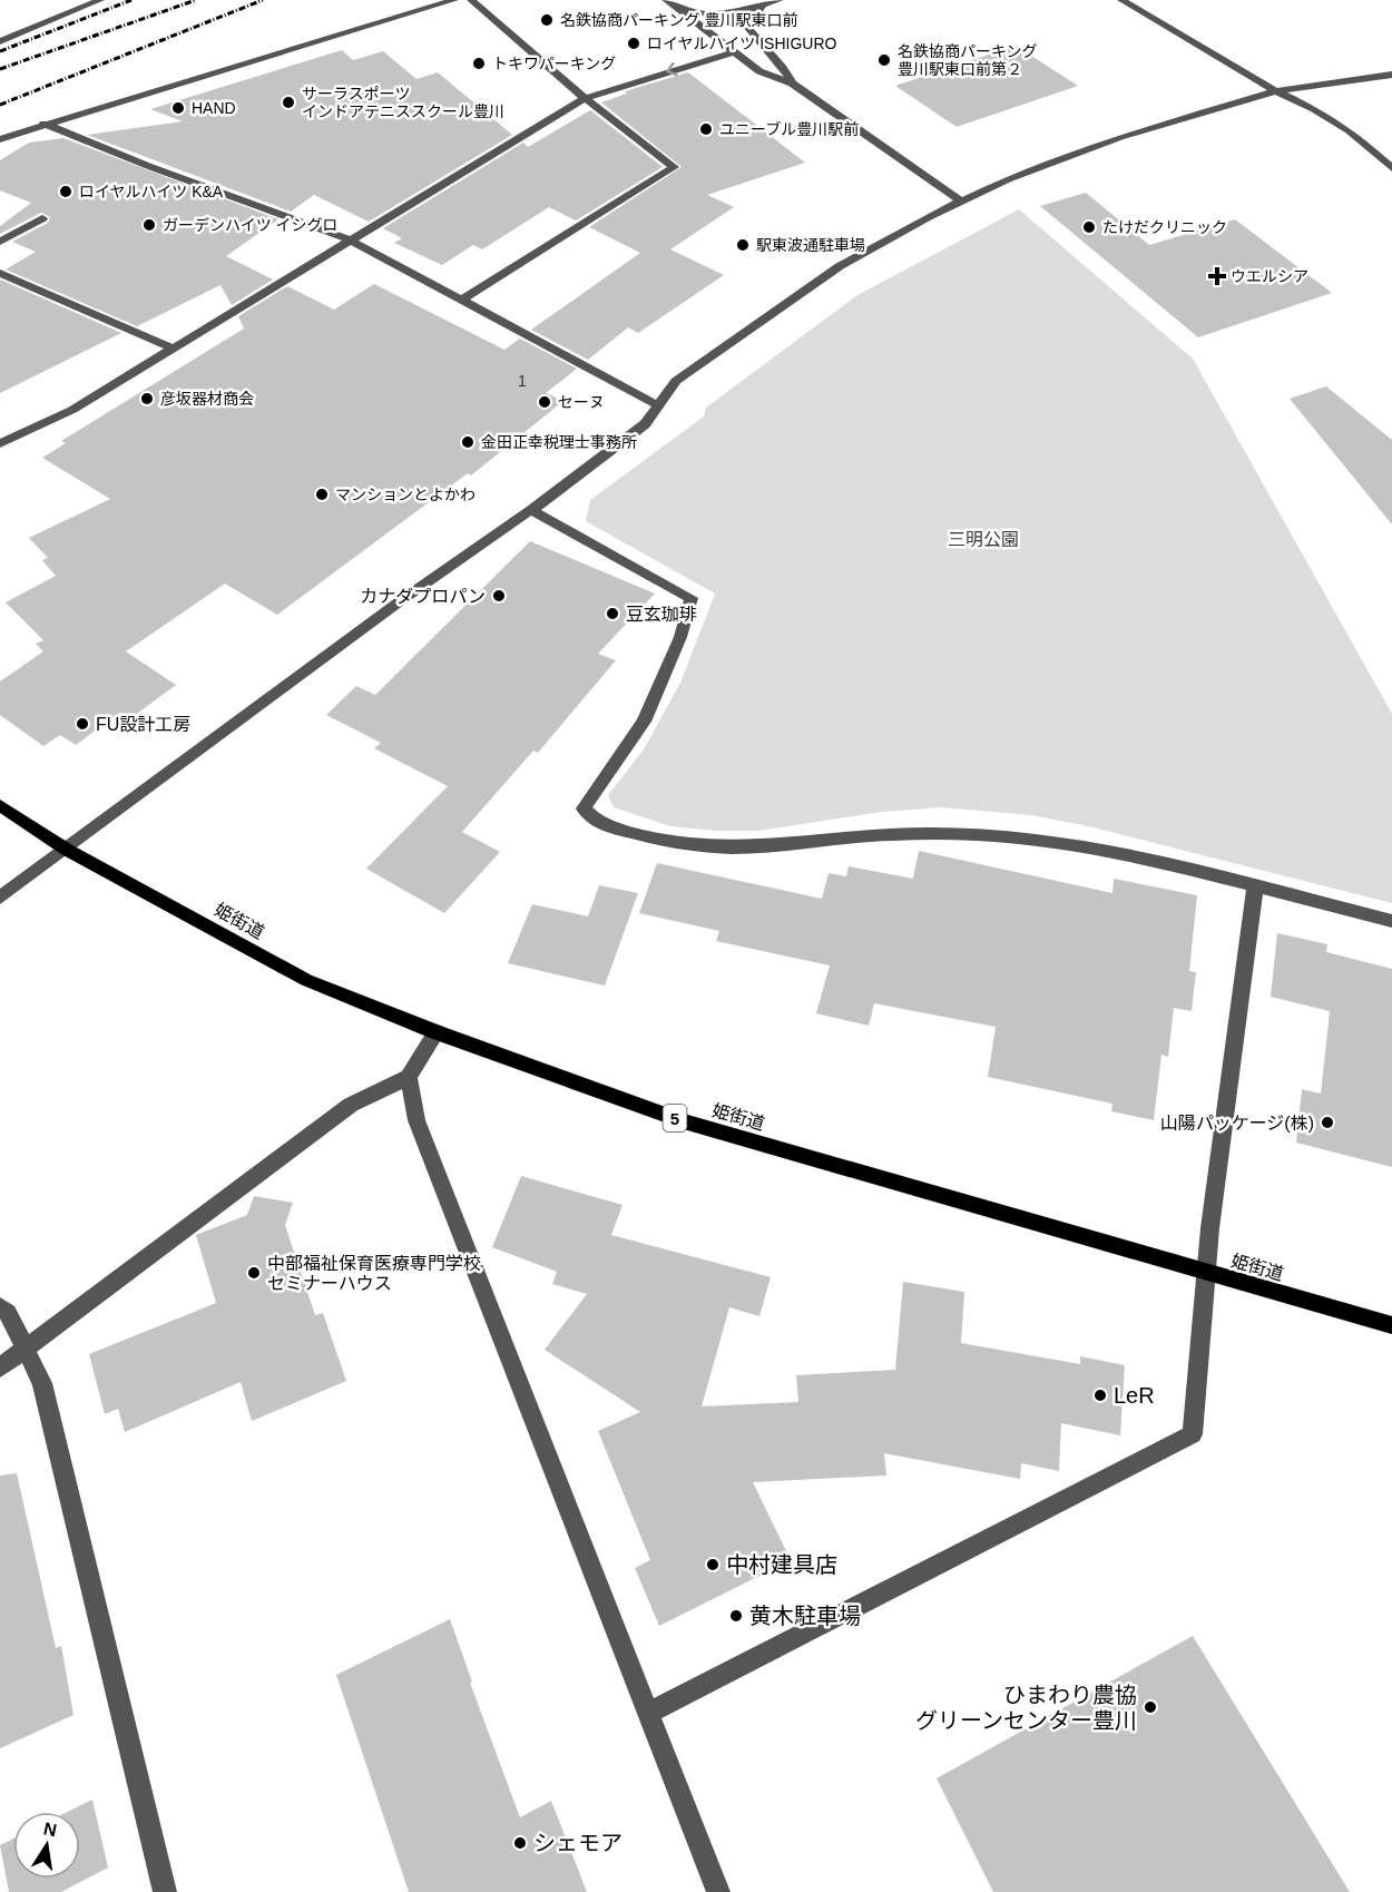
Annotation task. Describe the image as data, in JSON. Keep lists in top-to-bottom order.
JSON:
{
  "streets": {
    "main road": ["姫街道", "5"]
  },
  "parks": ["三明公園"],
  "places": {
    "other": [
      "名鉄協商パーキング 豊川駅東口前",
      "ロイヤルハイツ ISHIGURO",
      "名鉄協商パーキング 豊川駅東口前第２",
      "トキワパーキング",
      "サーラスポーツ インドアテニススクール豊川",
      "HAND",
      "ユニーブル豊川駅前",
      "ロイヤルハイツ K&A",
      "ガーデンハイツ イシグロ",
      "たけだクリニック",
      "駅東波通駐車場",
      "彦坂器材商会",
      "セーヌ",
      "金田正幸税理士事務所",
      "マンションとよかわ",
      "カナダプロパン",
      "豆玄珈琲",
      "FU設計工房",
      "山陽パッケージ(株)",
      "中部福祉保育医療専門学校 セミナーハウス",
      "LeR",
      "中村建具店",
      "黄木駐車場",
      "ひまわり農協 グリーンセンター豊川",
      "シェモア"
    ],
    "health": ["ウエルシア"]
  },
  "house_numbers": ["1"],
  "north": "top"
}
